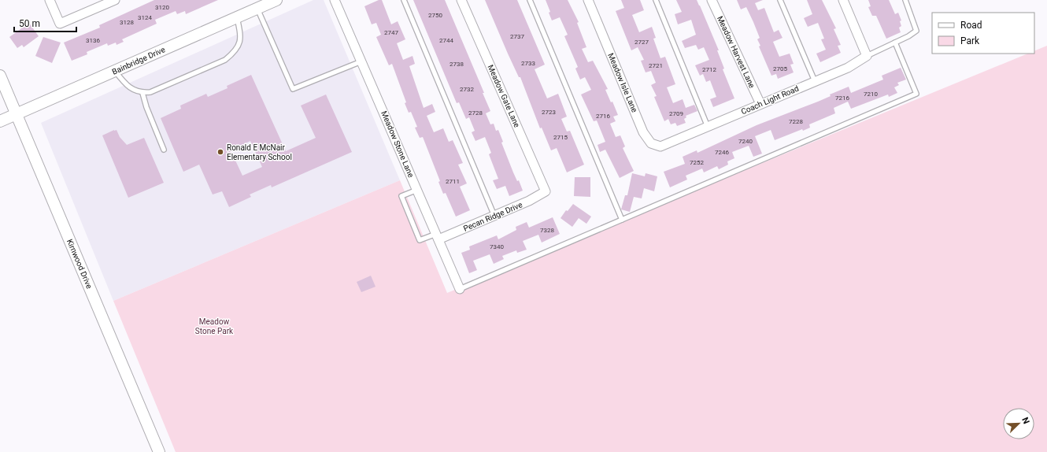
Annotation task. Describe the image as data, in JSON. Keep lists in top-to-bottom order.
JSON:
{
  "streets": {
    "street": [
      "Meadow Harvest Lane",
      "Bainbridge Drive",
      "Meadow Isle Lane",
      "Meadow Gate Lane",
      "Coach Light Road",
      "Meadow Stone Lane",
      "Pecan Ridge Drive",
      "Kirnwood Drive"
    ]
  },
  "crossings": [
    ["Meadow Harvest Lane", "Coach Light Road"],
    ["Bainbridge Drive", "Kirnwood Drive"],
    ["Meadow Isle Lane", "Coach Light Road"],
    ["Meadow Gate Lane", "Pecan Ridge Drive"],
    ["Meadow Stone Lane", "Pecan Ridge Drive"]
  ],
  "parks": ["Meadow Stone Park"],
  "places": ["Ronald E McNair Elementary School"],
  "house_numbers": [
    "3120",
    "2750",
    "3124",
    "3128",
    "2747",
    "2737",
    "3136",
    "2744",
    "2727",
    "2733",
    "2738",
    "2721",
    "2705",
    "2712",
    "2732",
    "7210",
    "7216",
    "2723",
    "2728",
    "2709",
    "2716",
    "7228",
    "2715",
    "7240",
    "7246",
    "7252",
    "2711",
    "7328",
    "7340"
  ],
  "legend": ["Road", "Park"],
  "scale_bar": "50 m",
  "north": "top right"
}
